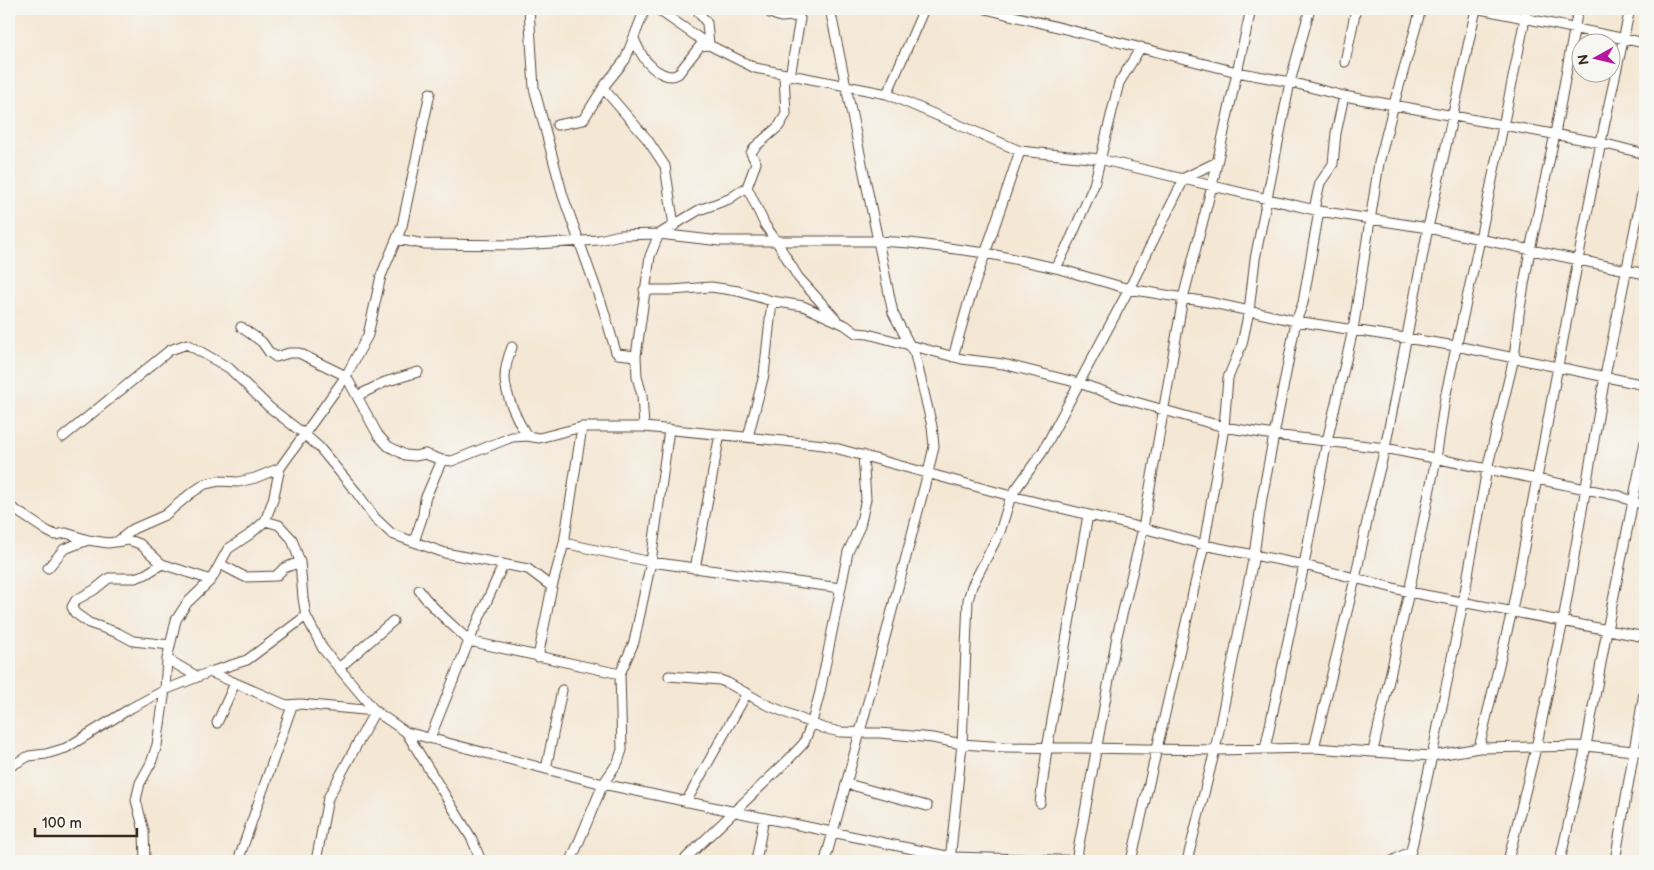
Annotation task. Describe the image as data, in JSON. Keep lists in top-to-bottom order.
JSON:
{
  "scale_bar": "100 m",
  "north": "left"
}
